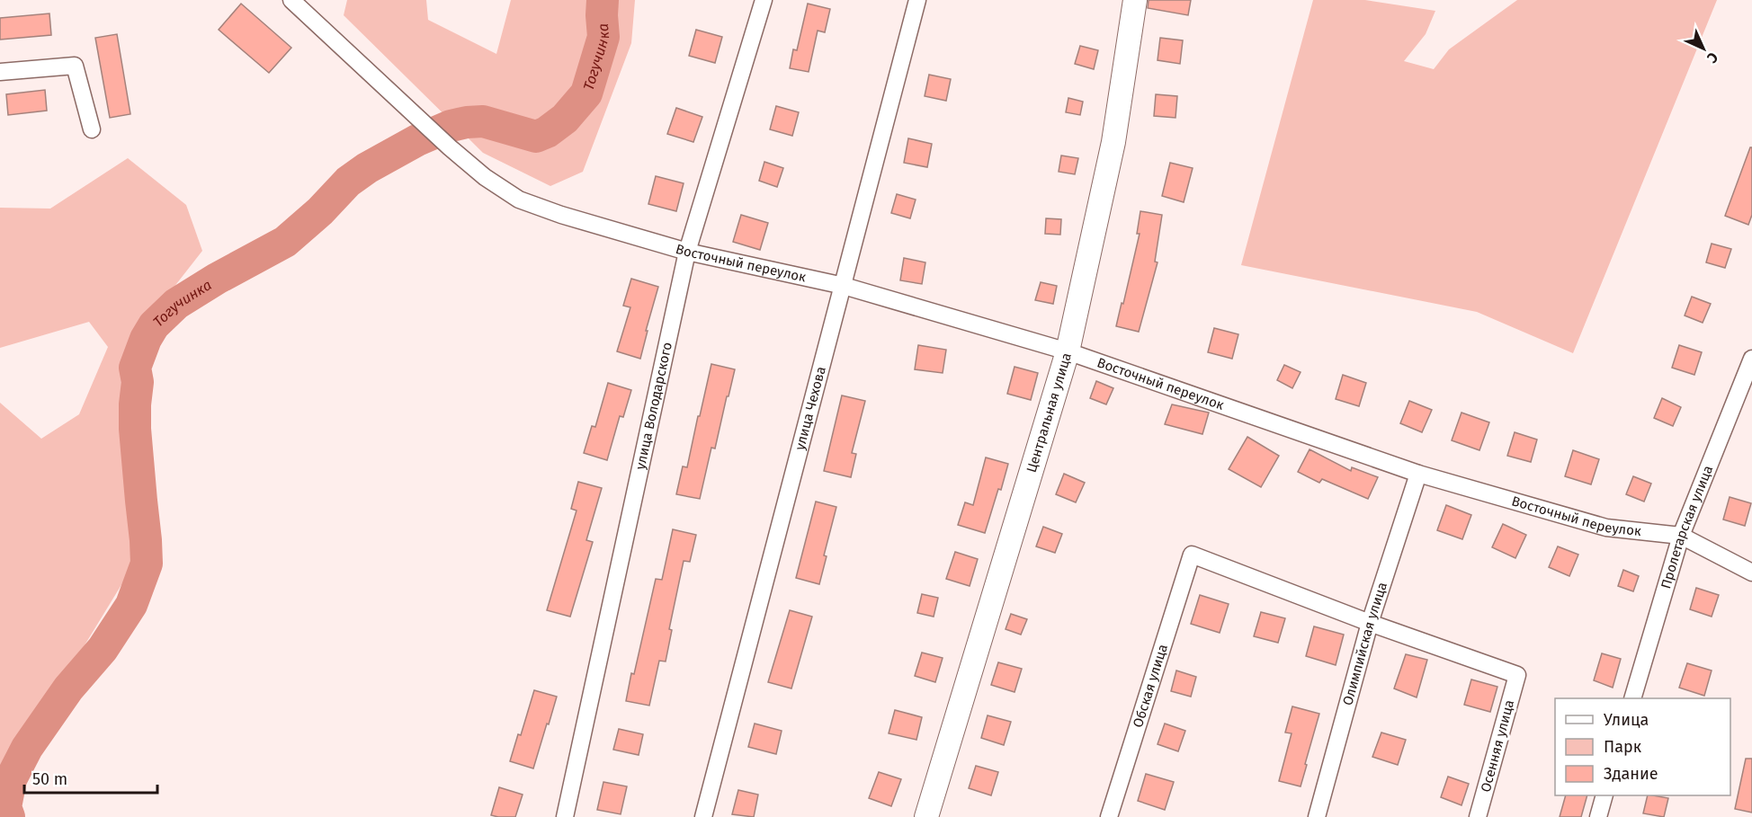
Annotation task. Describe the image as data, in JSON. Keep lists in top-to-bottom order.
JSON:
{
  "streets": {
    "main road": ["Центральная улица"],
    "street": [
      "Восточный переулок",
      "улица Володарского",
      "улица Чехова",
      "Пролетарская улица",
      "Олимпийская улица",
      "Обская улица",
      "Осенняя улица"
    ]
  },
  "crossings": [
    ["Восточный переулок", "улица Володарского"],
    ["Восточный переулок", "улица Чехова"],
    ["Восточный переулок", "Центральная улица"],
    ["Восточный переулок", "Пролетарская улица"],
    ["Восточный переулок", "Олимпийская улица"],
    ["Олимпийская улица", "Обская улица"],
    ["Олимпийская улица", "Осенняя улица"],
    ["Обская улица", "Осенняя улица"]
  ],
  "water": ["Тогучинка"],
  "legend": ["Улица", "Парк", "Здание"],
  "scale_bar": "50 m",
  "north": "bottom right"
}
